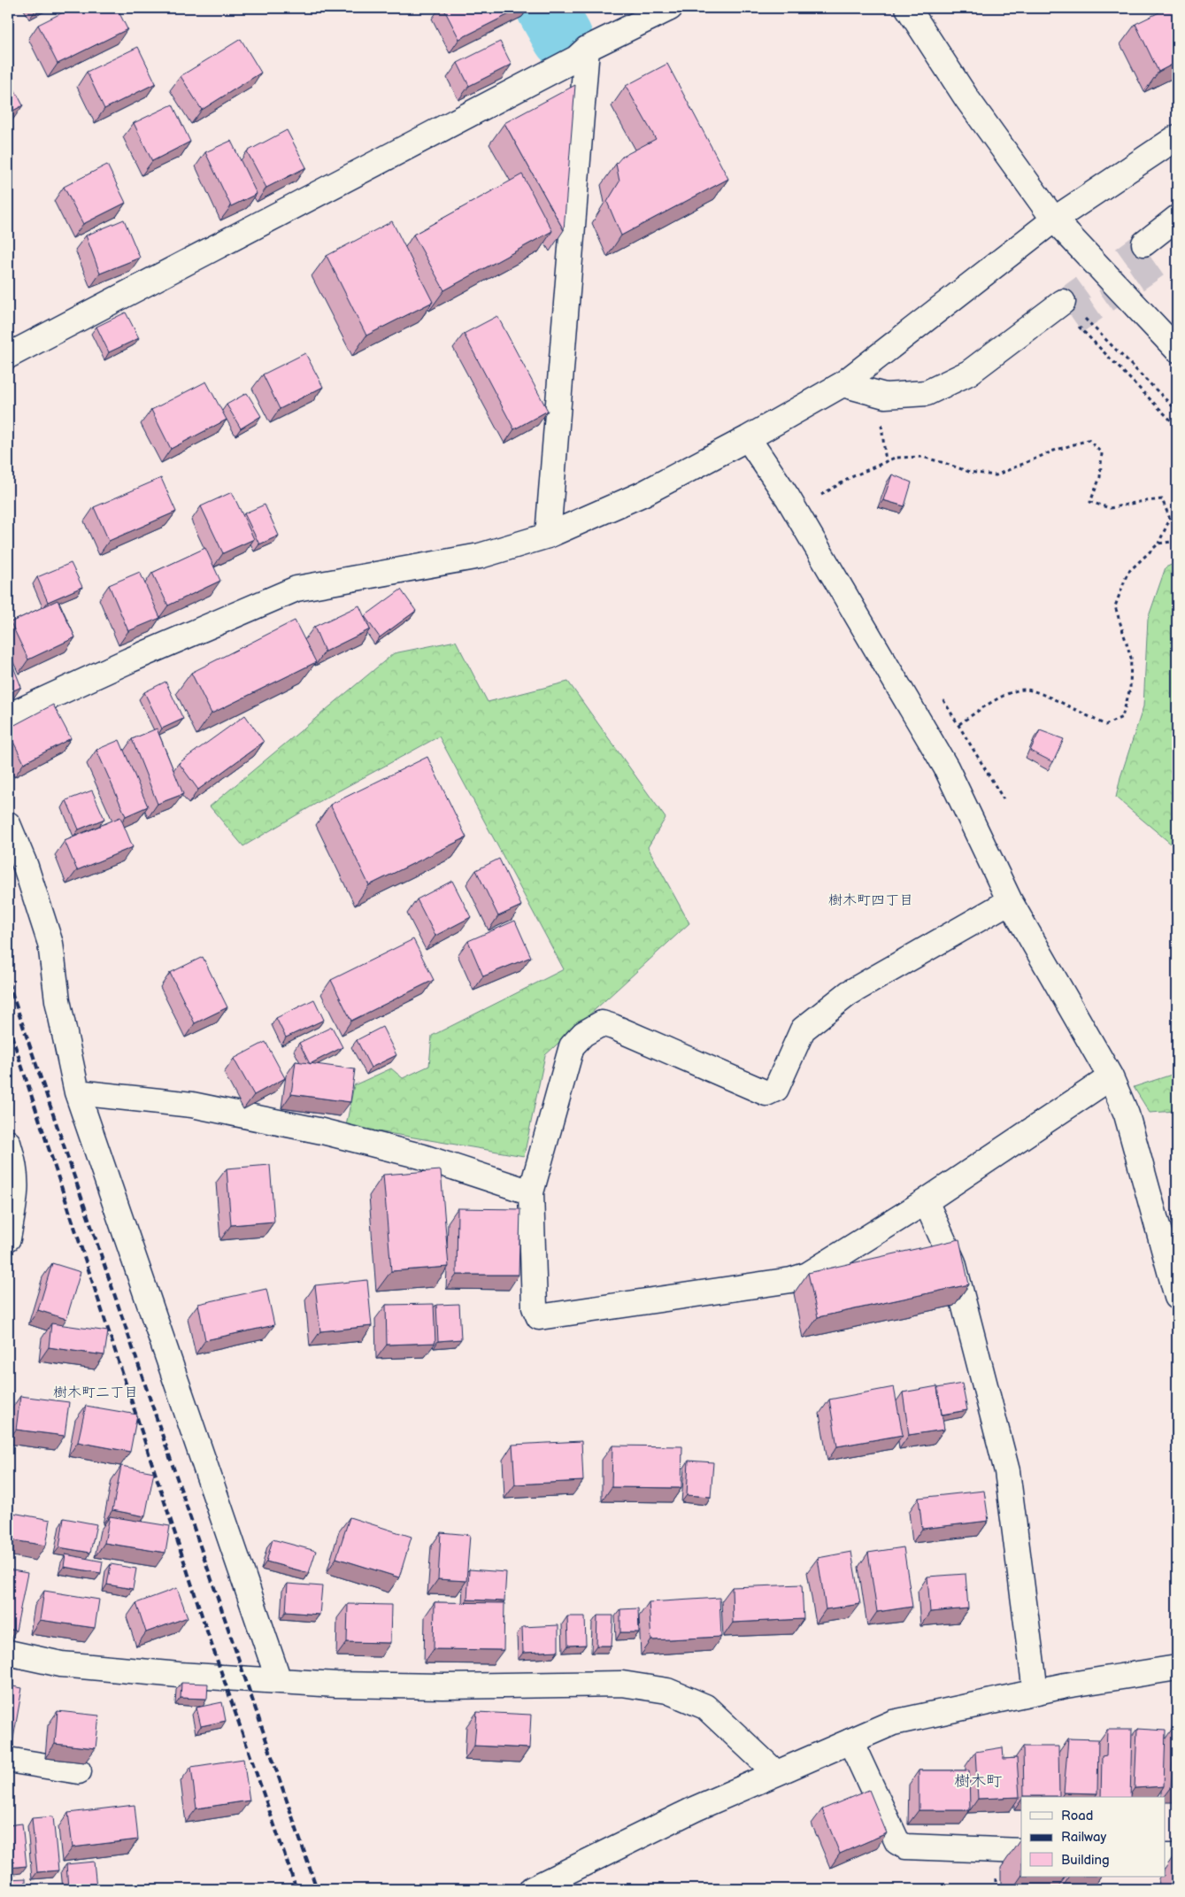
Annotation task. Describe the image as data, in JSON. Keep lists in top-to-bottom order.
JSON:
{
  "districts": ["樹木町四丁目", "樹木町二丁目", "樹木町"],
  "legend": ["Road", "Railway", "Building"]
}
